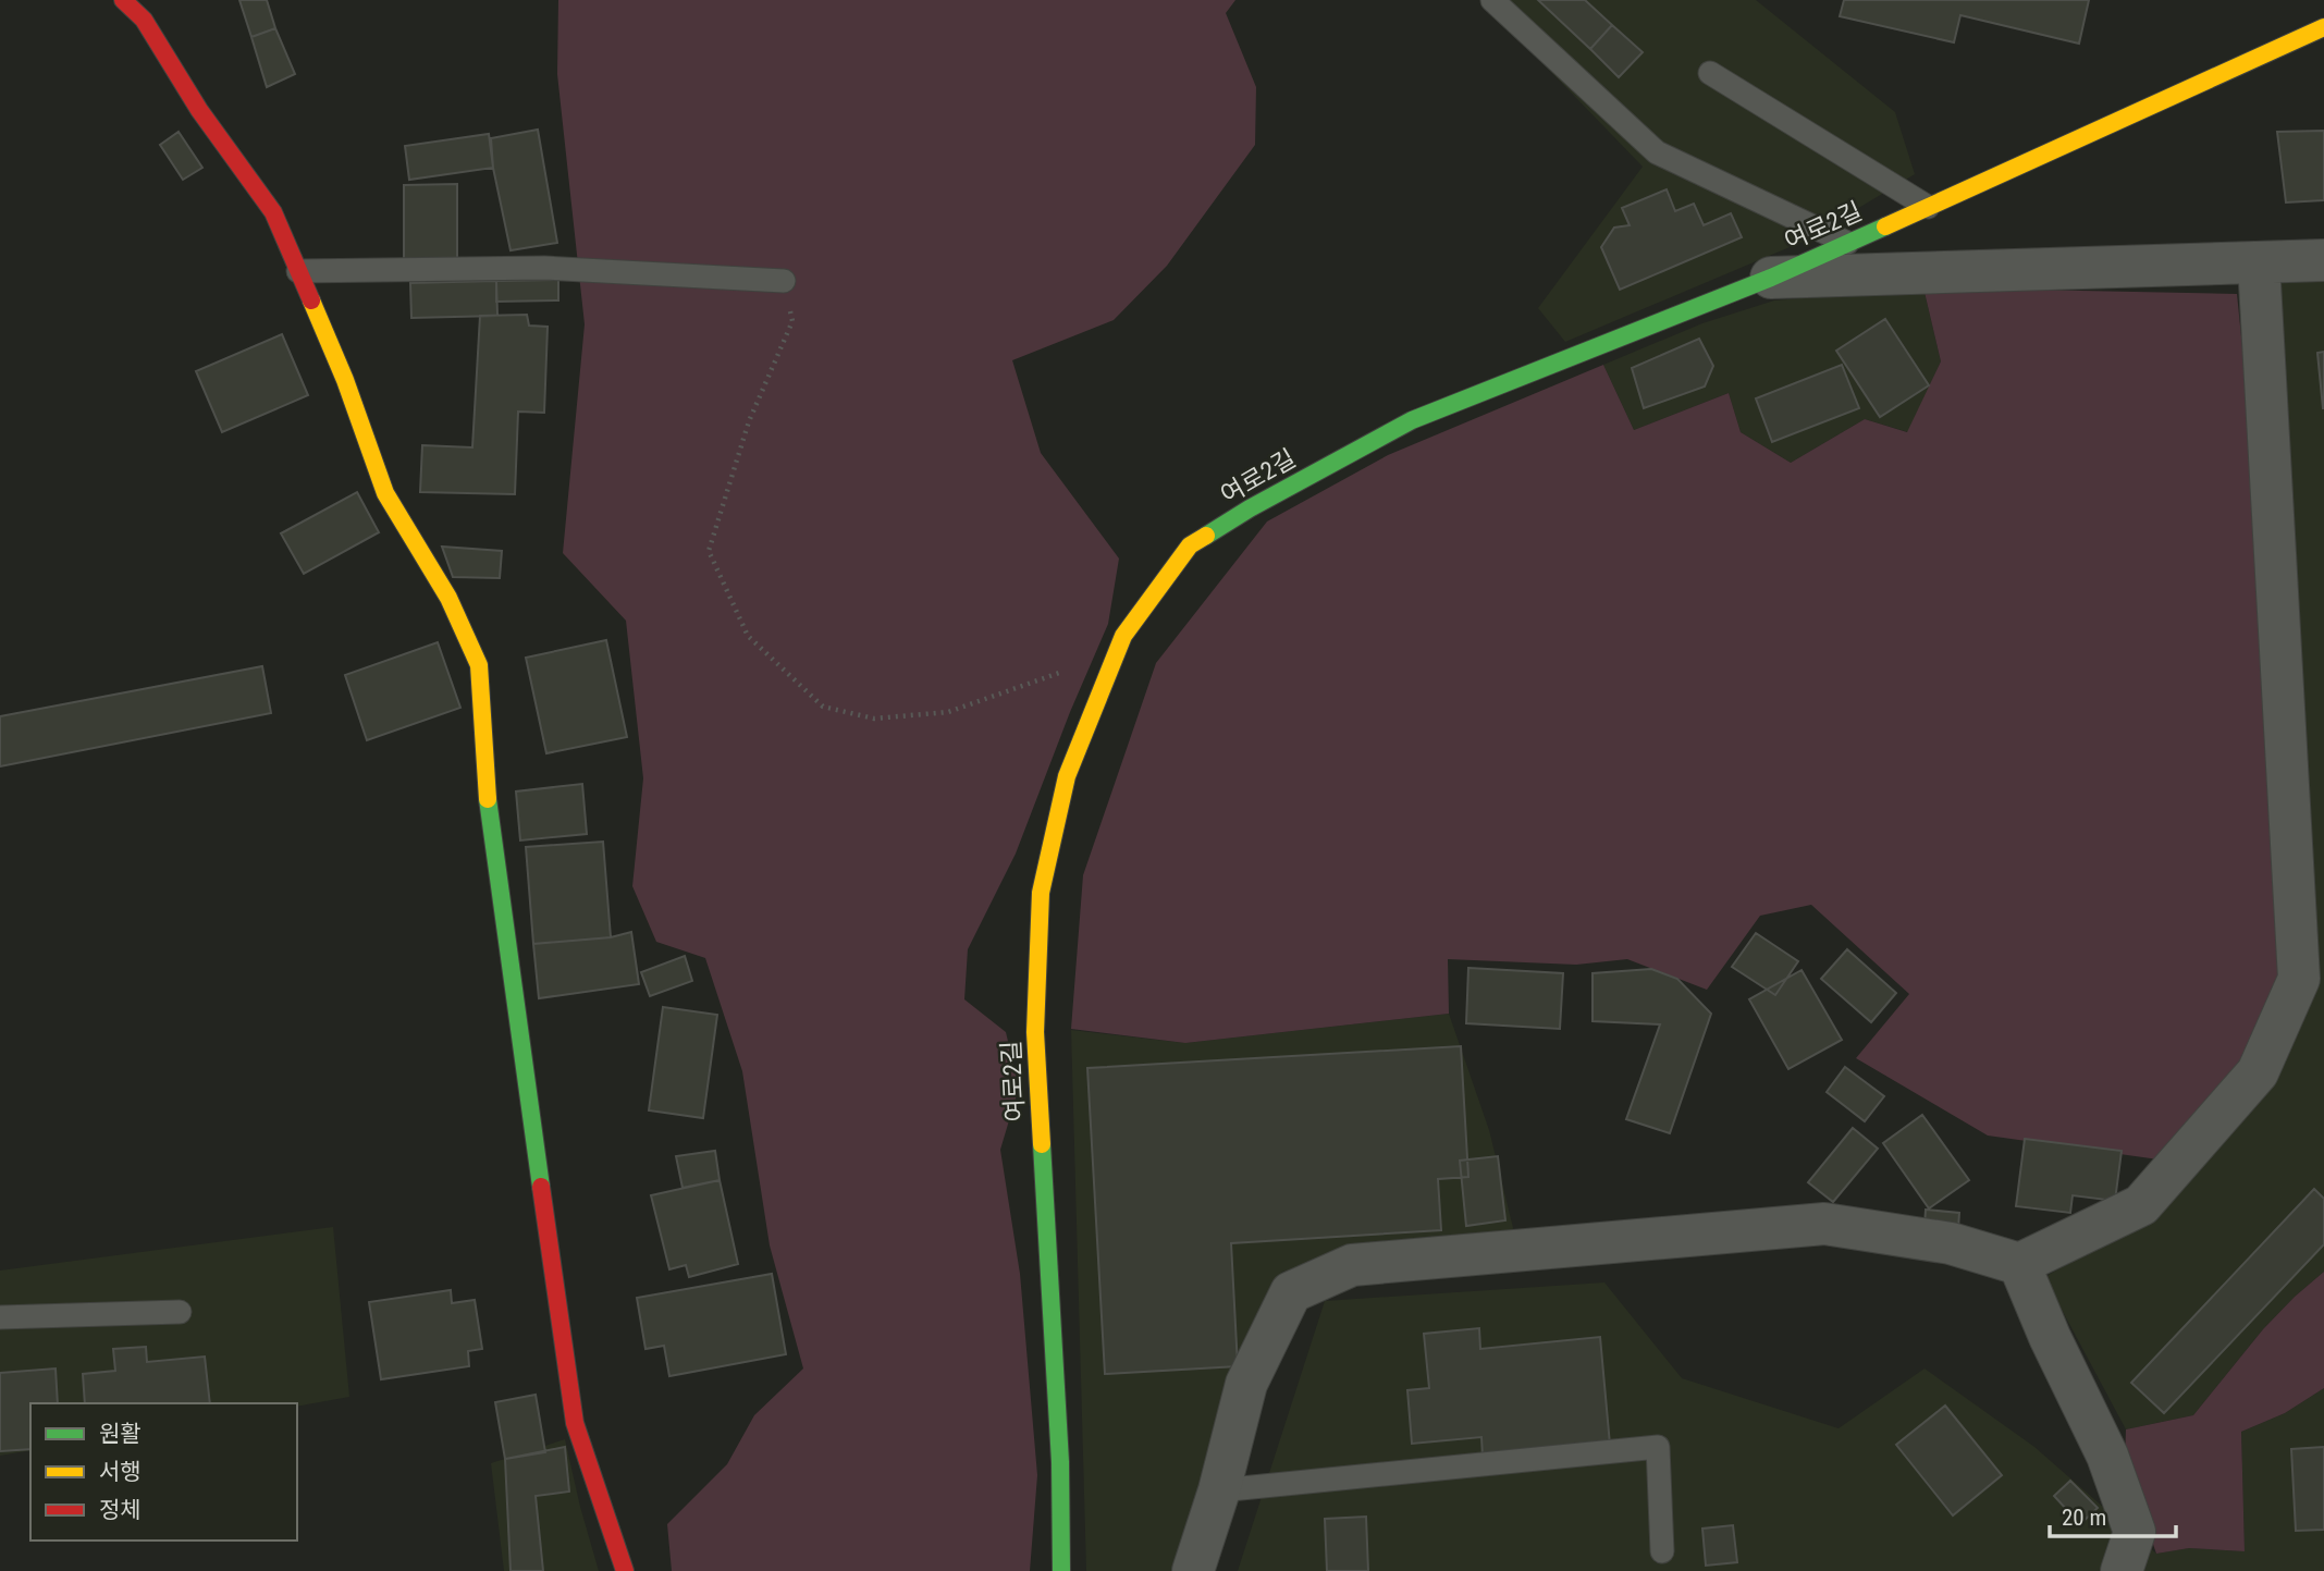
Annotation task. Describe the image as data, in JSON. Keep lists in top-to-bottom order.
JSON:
{
  "streets": {
    "street": ["여로2길"]
  },
  "legend": ["원활", "서행", "정체"],
  "scale_bar": "20 m"
}
